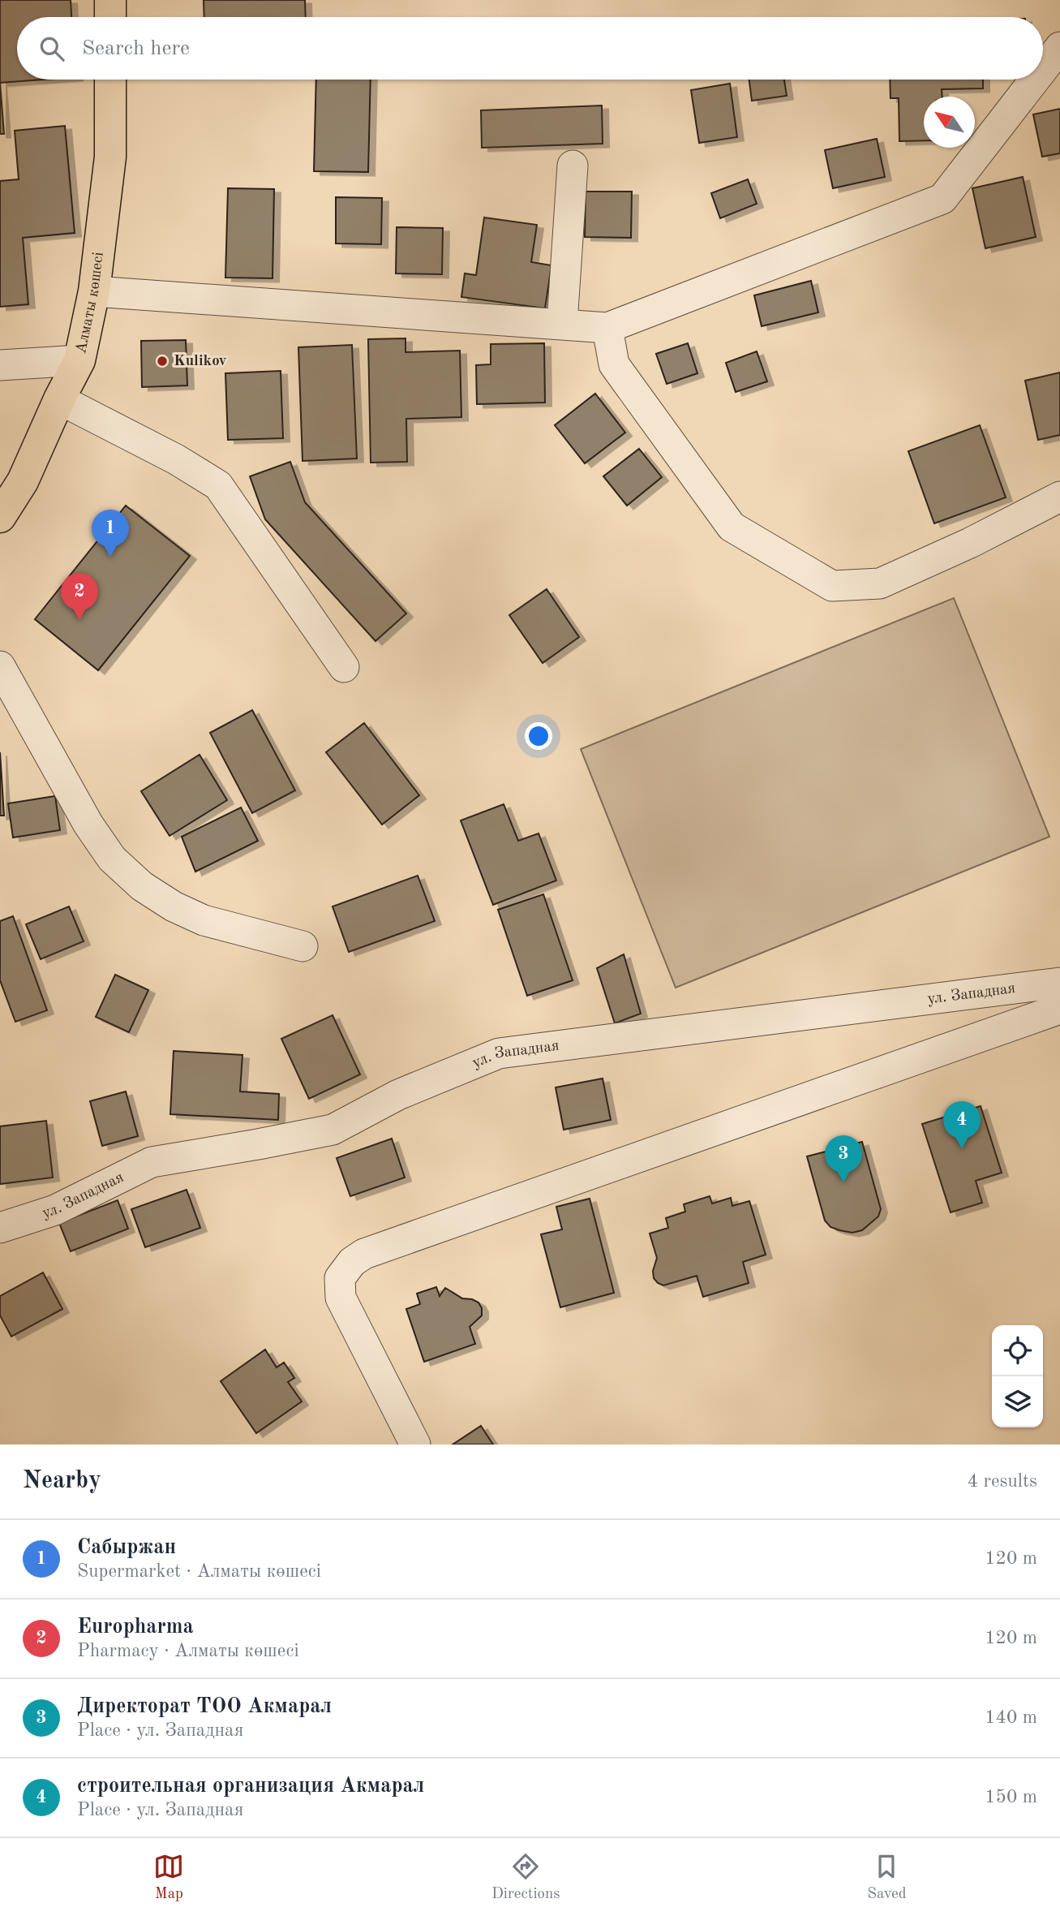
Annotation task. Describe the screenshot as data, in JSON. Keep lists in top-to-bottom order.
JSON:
{
  "streets": {
    "main road": ["Алматы көшесі"],
    "street": ["ул. Западная"]
  },
  "places": ["Kulikov"],
  "north": "top left",
  "page": {
    "search": "Search here",
    "pins": [
      "1",
      "2",
      "4",
      "3"
    ],
    "heading": ["Nearby", "4 results"],
    "list": [
      {
        "mark": "1",
        "name": "Сабыржан",
        "note": "Supermarket · Алматы көшесі",
        "value": "120 m"
      },
      {
        "mark": "2",
        "name": "Europharma",
        "note": "Pharmacy · Алматы көшесі",
        "value": "120 m"
      },
      {
        "mark": "3",
        "name": "Директорат ТОО Акмарал",
        "note": "Place · ул. Западная",
        "value": "140 m"
      },
      {
        "mark": "4",
        "name": "строительная организация Акмарал",
        "note": "Place · ул. Западная",
        "value": "150 m"
      }
    ],
    "nav": ["Map", "Directions", "Saved"]
  }
}
